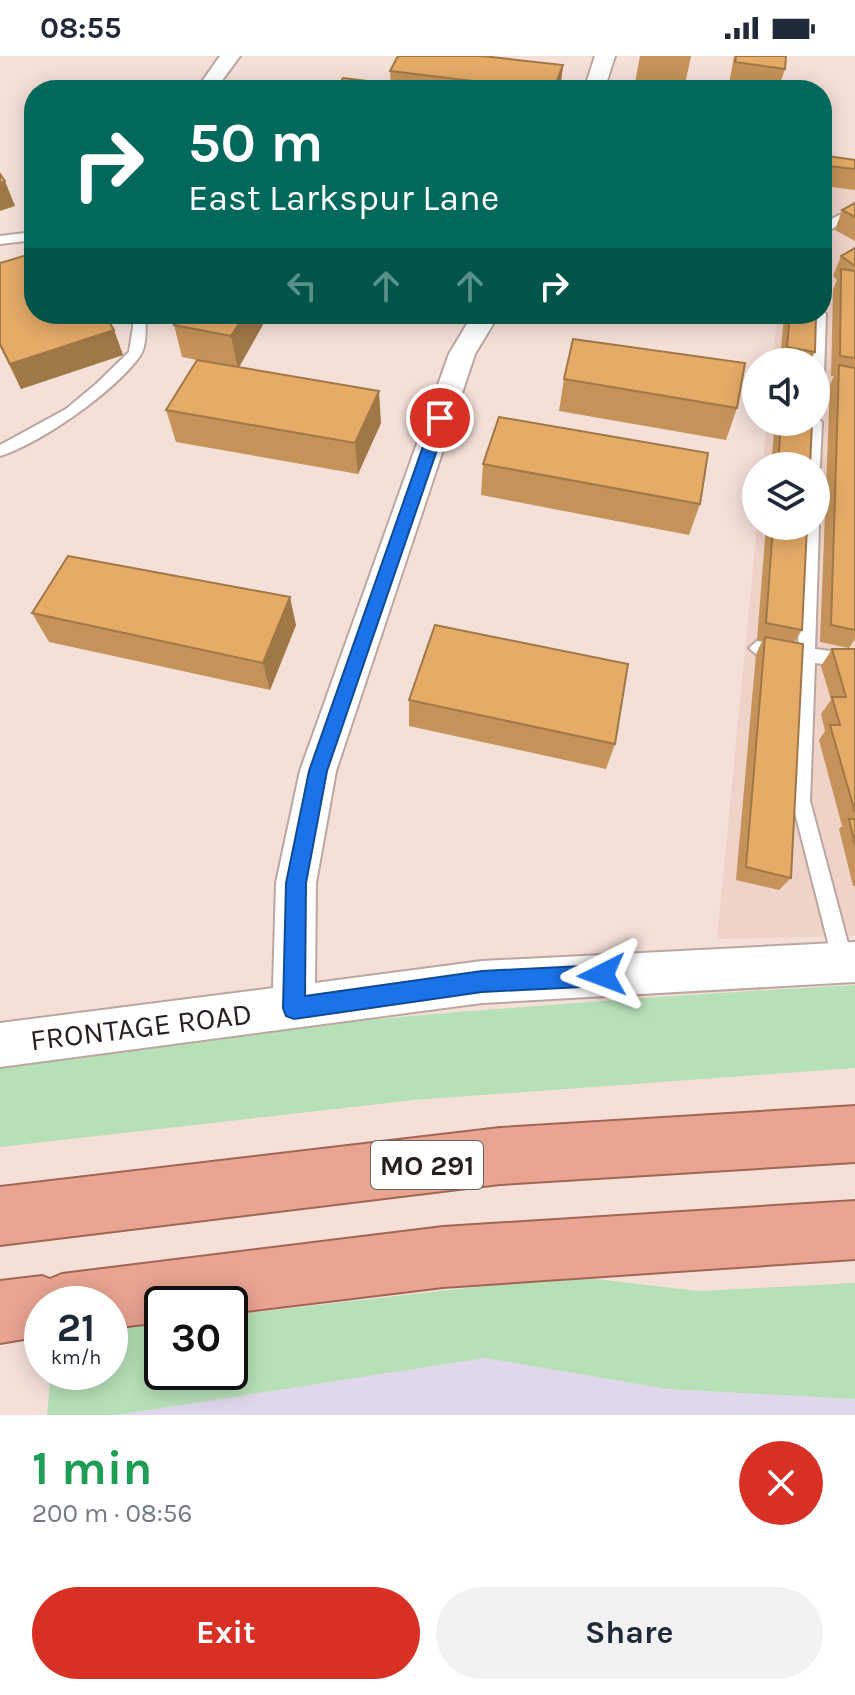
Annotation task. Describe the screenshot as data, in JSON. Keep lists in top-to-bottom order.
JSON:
{
  "streets": {
    "highway": ["MO 291"],
    "street": ["FRONTAGE ROAD"]
  },
  "page": {
    "status": "08:55",
    "turn": ["50 m", "East Larkspur Lane"],
    "speed": "21 km/h",
    "limit": "30",
    "heading": ["1 min", "200 m · 08:56"],
    "buttons": ["Exit", "Share"]
  }
}
